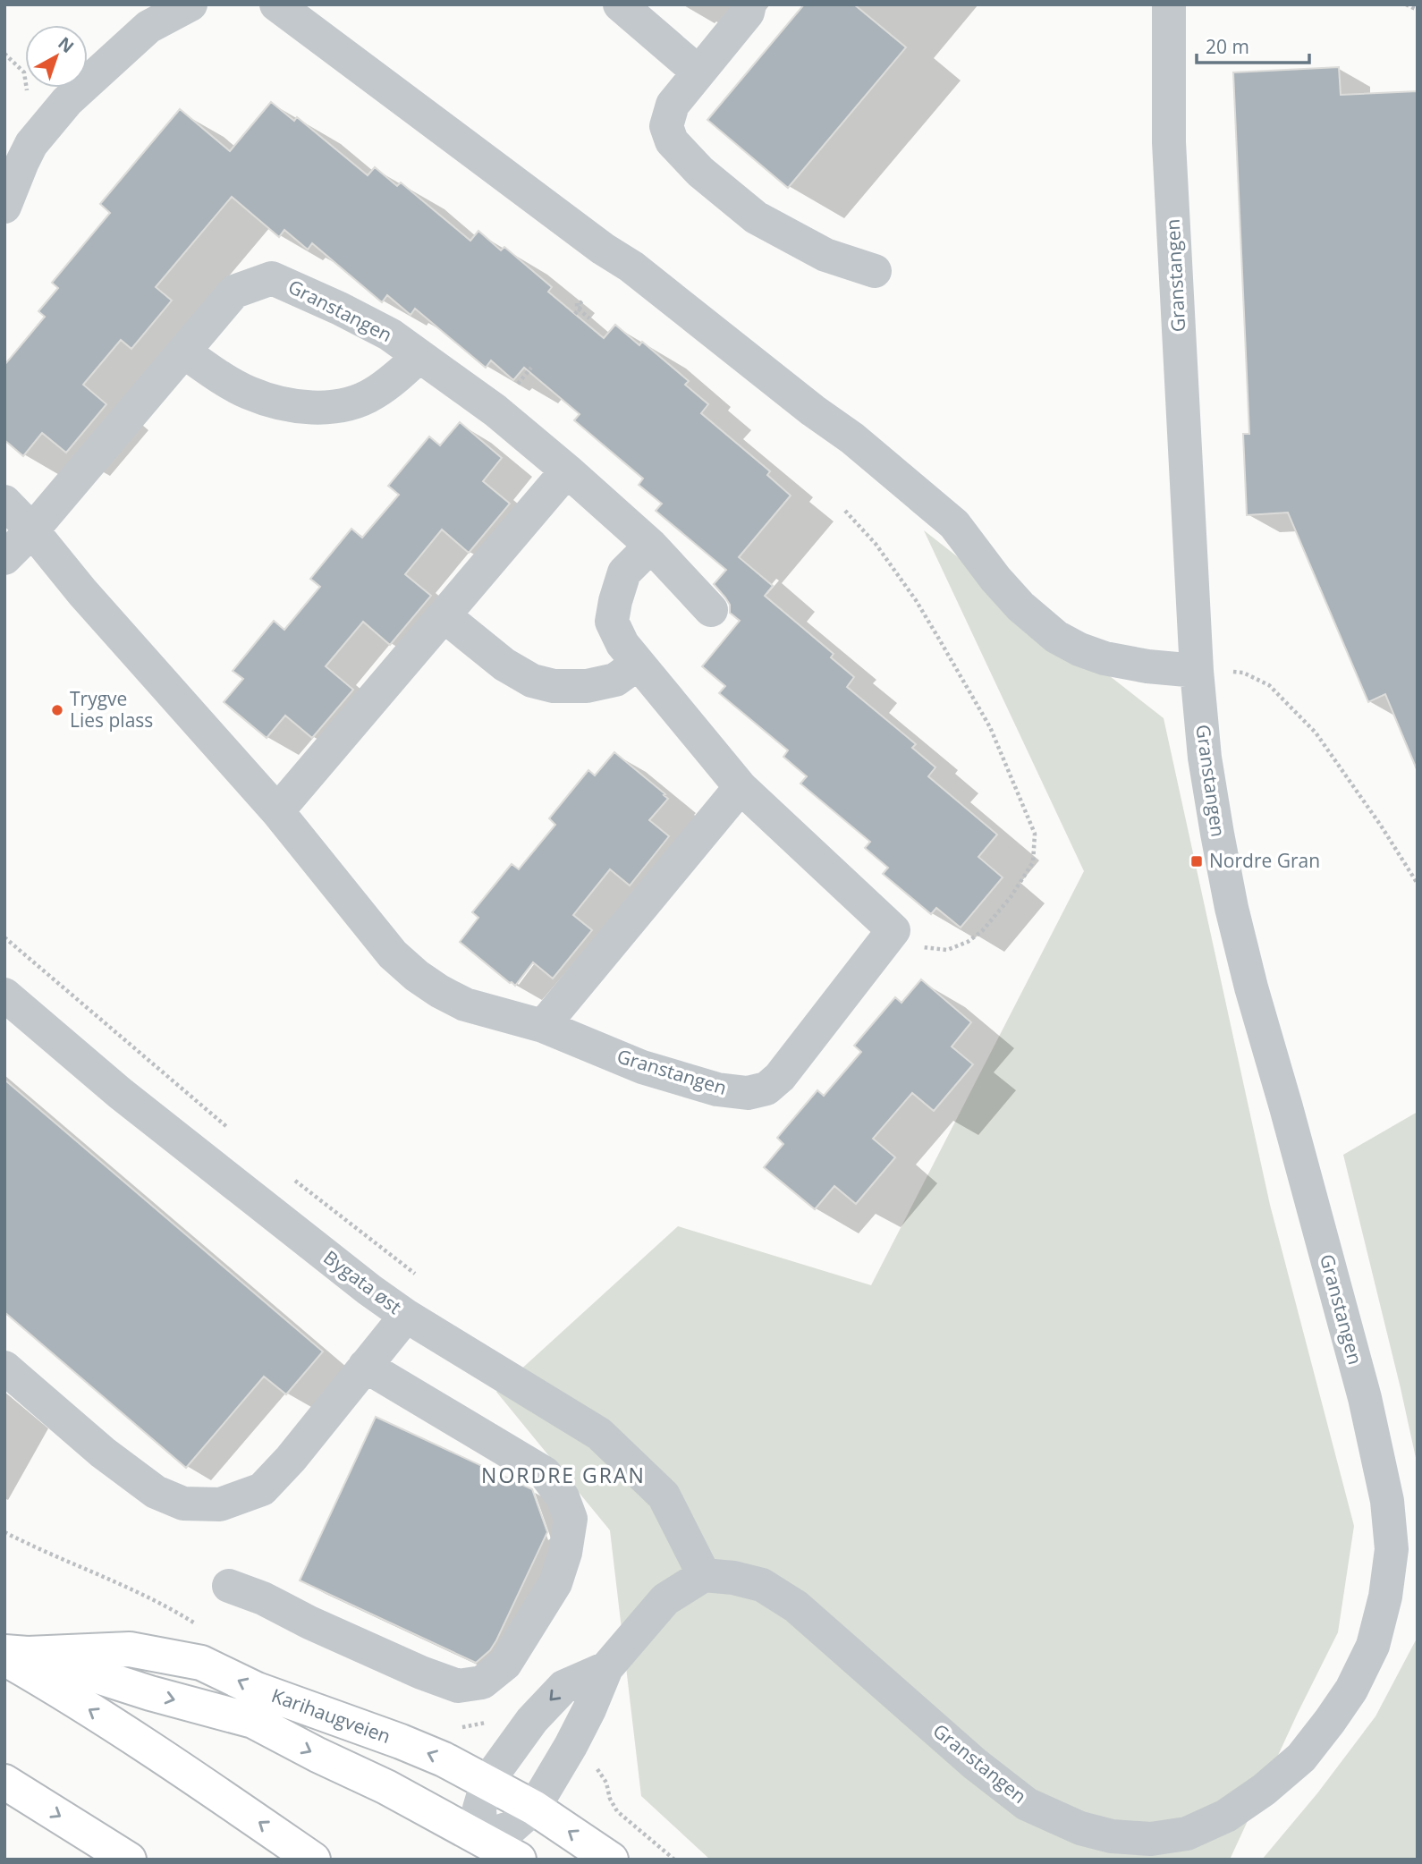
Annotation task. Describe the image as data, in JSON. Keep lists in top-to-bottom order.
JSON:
{
  "streets": {
    "main road": ["Karihaugveien"],
    "street": ["Granstangen", "Bygata øst"]
  },
  "crossings": [
    ["Granstangen", "Bygata øst"]
  ],
  "districts": ["NORDRE GRAN"],
  "places": {
    "other": ["Trygve Lies plass"],
    "transit": ["Nordre Gran"]
  },
  "scale_bar": "20 m",
  "north": "top right"
}
